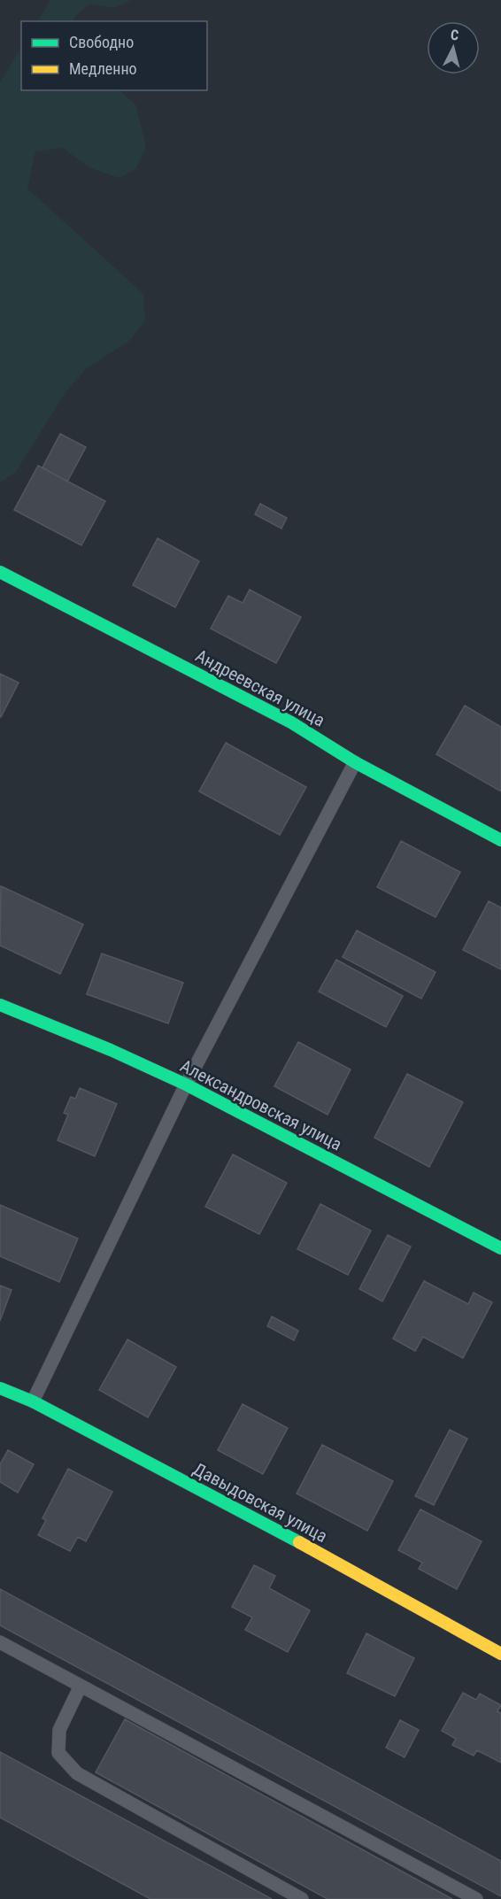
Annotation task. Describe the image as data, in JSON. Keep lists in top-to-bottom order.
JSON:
{
  "streets": {
    "street": ["Андреевская улица", "Александровская улица", "Давыдовская улица"]
  },
  "legend": ["Свободно", "Медленно"],
  "north": "top"
}
